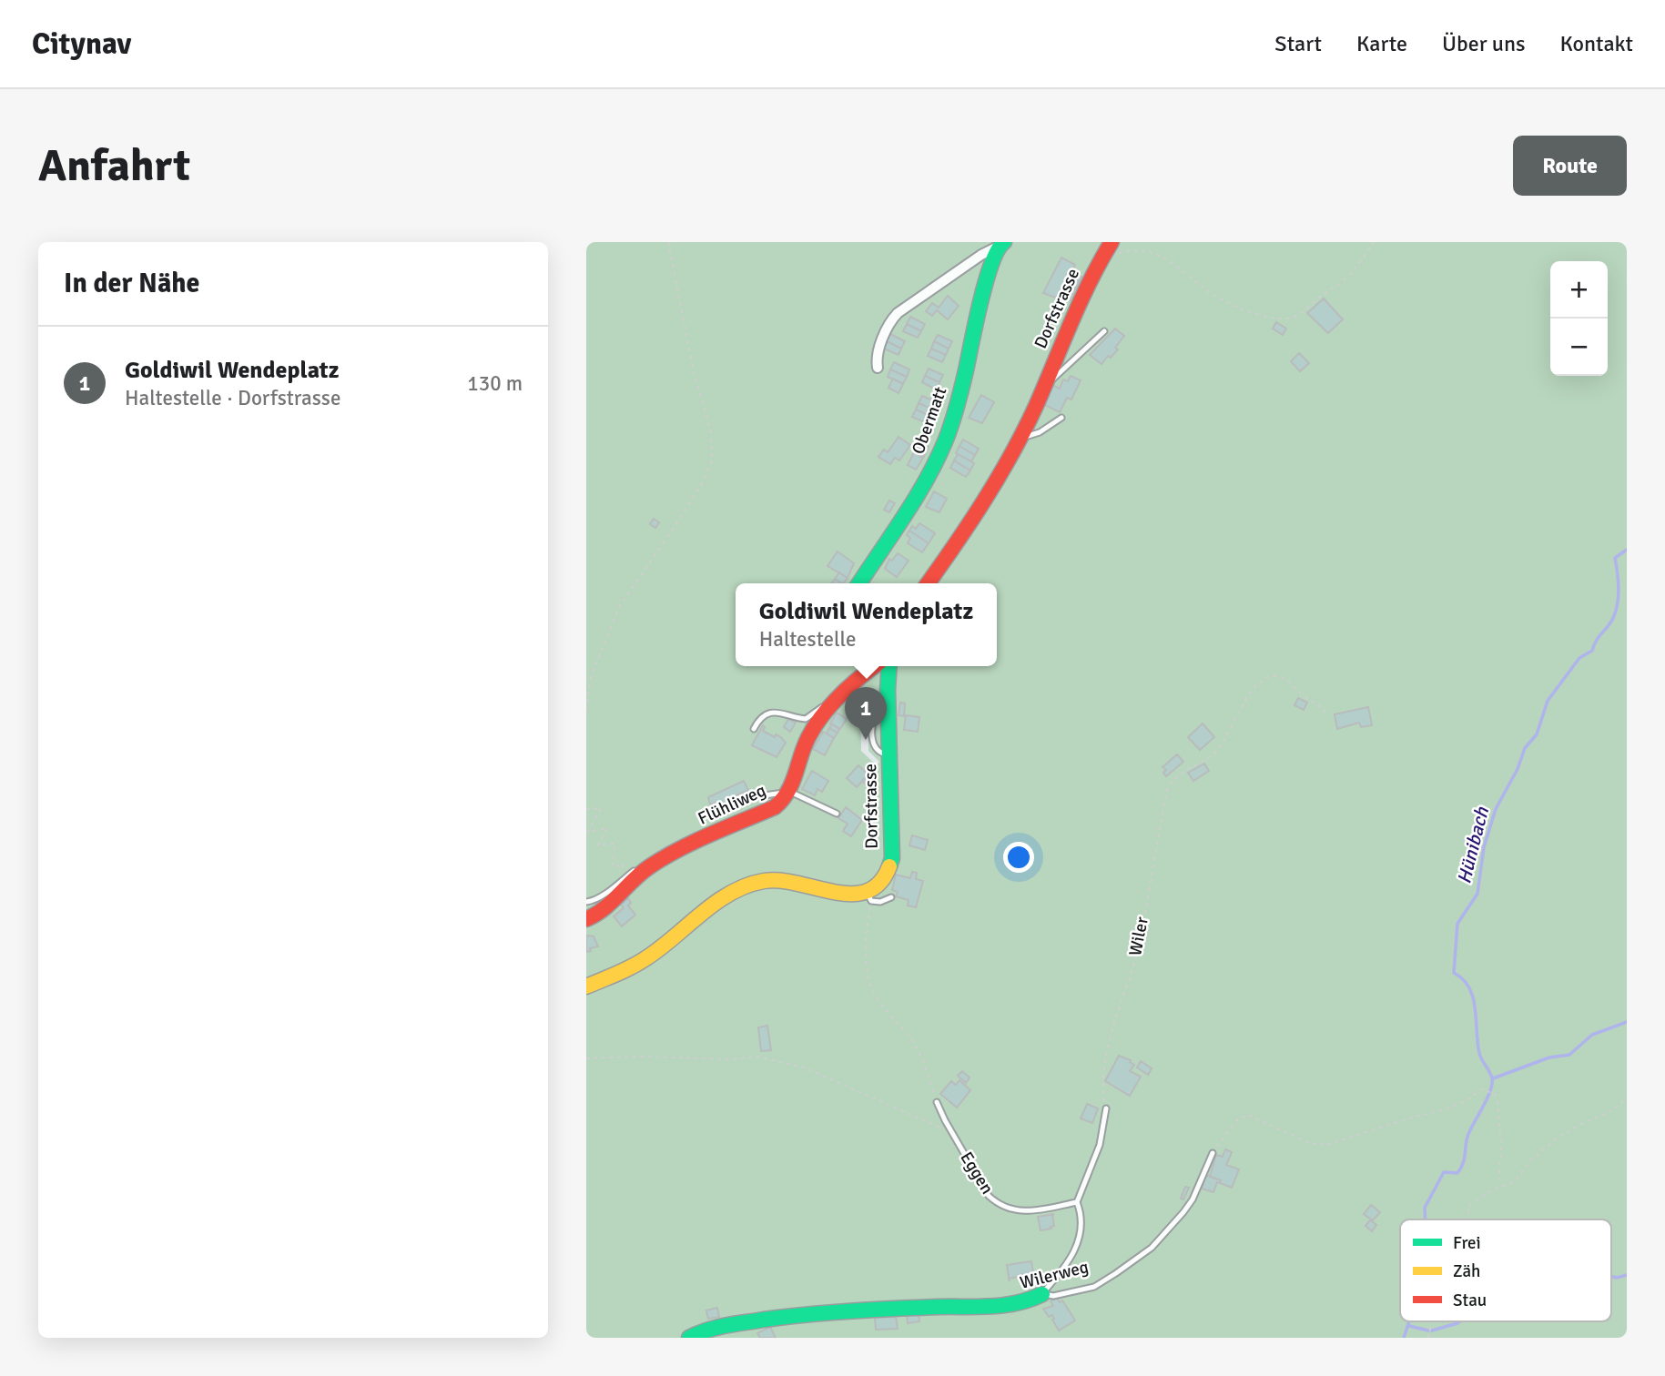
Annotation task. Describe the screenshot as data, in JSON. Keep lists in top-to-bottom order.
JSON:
{
  "streets": {
    "street": [
      "Dorfstrasse",
      "Obermatt",
      "Flühliweg",
      "Wilerweg"
    ],
    "lane": ["Eggen"],
    "path": ["Wiler"]
  },
  "water": ["Hünibach"],
  "legend": ["Frei", "Zäh", "Stau"],
  "page": {
    "header": "Citynav",
    "nav": [
      "Start",
      "Karte",
      "Über uns",
      "Kontakt"
    ],
    "buttons": "Route",
    "title": "Anfahrt",
    "heading": "In der Nähe",
    "map_buttons": ["+", "−"],
    "list": [
      {
        "mark": "1",
        "name": "Goldiwil Wendeplatz",
        "note": "Haltestelle · Dorfstrasse",
        "value": "130 m"
      }
    ],
    "popup": ["Goldiwil Wendeplatz", "Haltestelle"],
    "pins": "1"
  }
}
